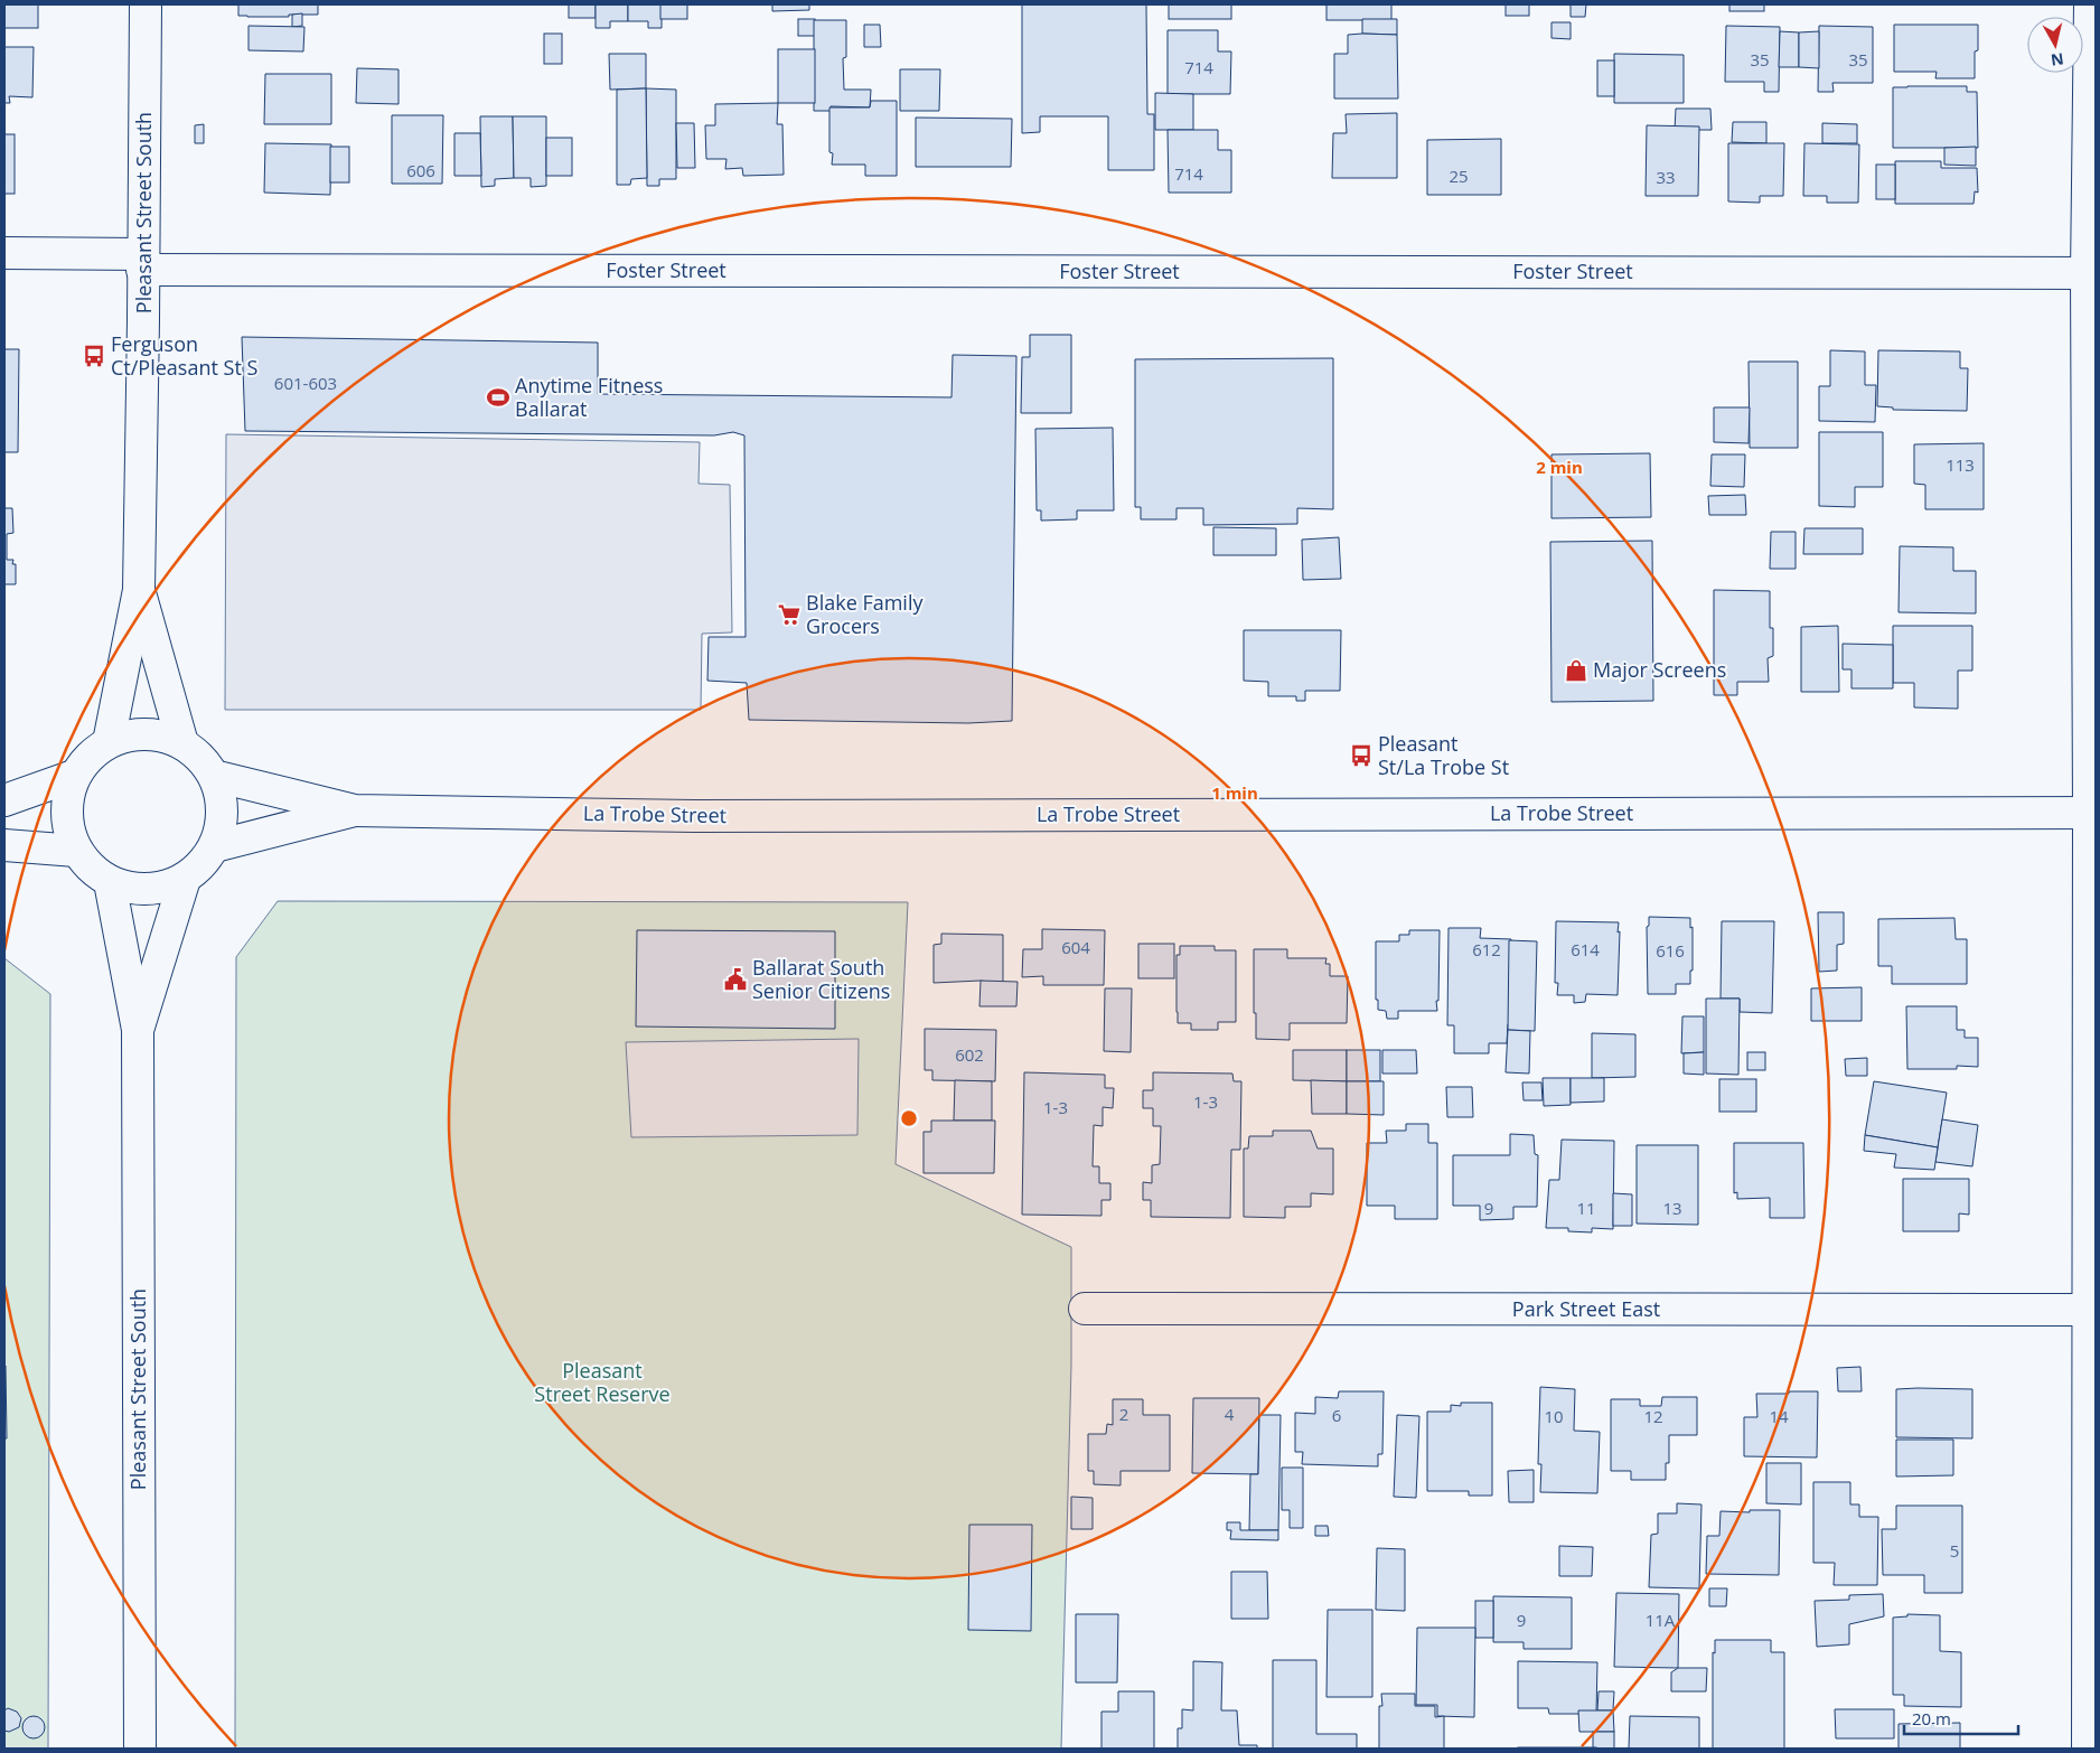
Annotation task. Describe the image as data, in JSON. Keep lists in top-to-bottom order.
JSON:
{
  "streets": {
    "street": [
      "Pleasant Street South",
      "Foster Street",
      "La Trobe Street",
      "Park Street East"
    ]
  },
  "crossings": [
    ["Pleasant Street South", "Foster Street"],
    ["Pleasant Street South", "La Trobe Street"]
  ],
  "parks": ["Pleasant Street Reserve"],
  "places": {
    "bus stop": ["Ferguson Ct/Pleasant St S", "Pleasant St/La Trobe St"],
    "sports": ["Anytime Fitness Ballarat"],
    "supermarket": ["Blake Family Grocers"],
    "shop": ["Major Screens"],
    "public building": ["Ballarat South Senior Citizens"]
  },
  "house_numbers": [
    "35",
    "35",
    "714",
    "606",
    "714",
    "25",
    "33",
    "601-603",
    "113",
    "604",
    "612",
    "614",
    "616",
    "602",
    "1-3",
    "1-3",
    "9",
    "11",
    "13",
    "2",
    "4",
    "6",
    "10",
    "12",
    "14",
    "5",
    "9",
    "11A"
  ],
  "scale_bar": "20 m",
  "north": "bottom",
  "rings": ["2 min", "1 min"]
}
